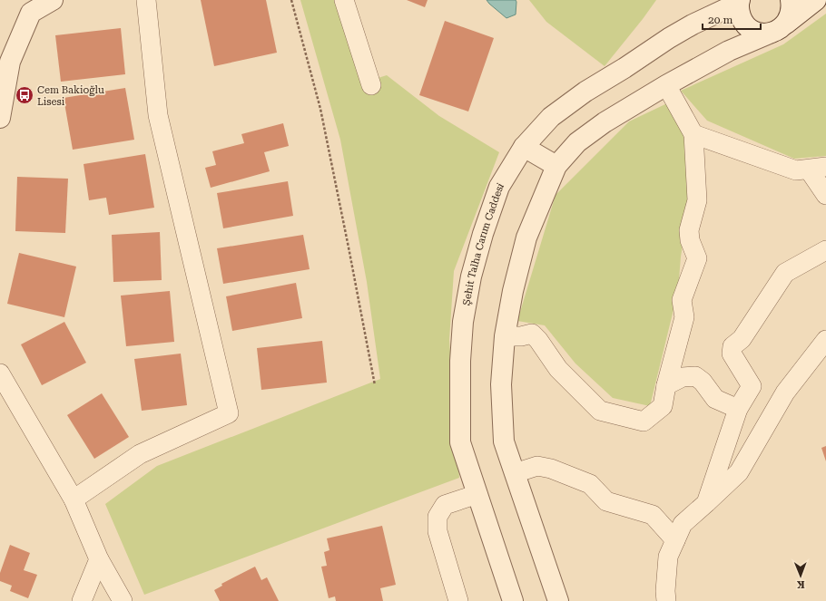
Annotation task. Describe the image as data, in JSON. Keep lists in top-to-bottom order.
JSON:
{
  "streets": {
    "street": ["Şehit Talha Carım Caddesi"]
  },
  "places": {
    "bus stop": ["Cem Bakioğlu Lisesi"]
  },
  "scale_bar": "20 m",
  "north": "bottom"
}
